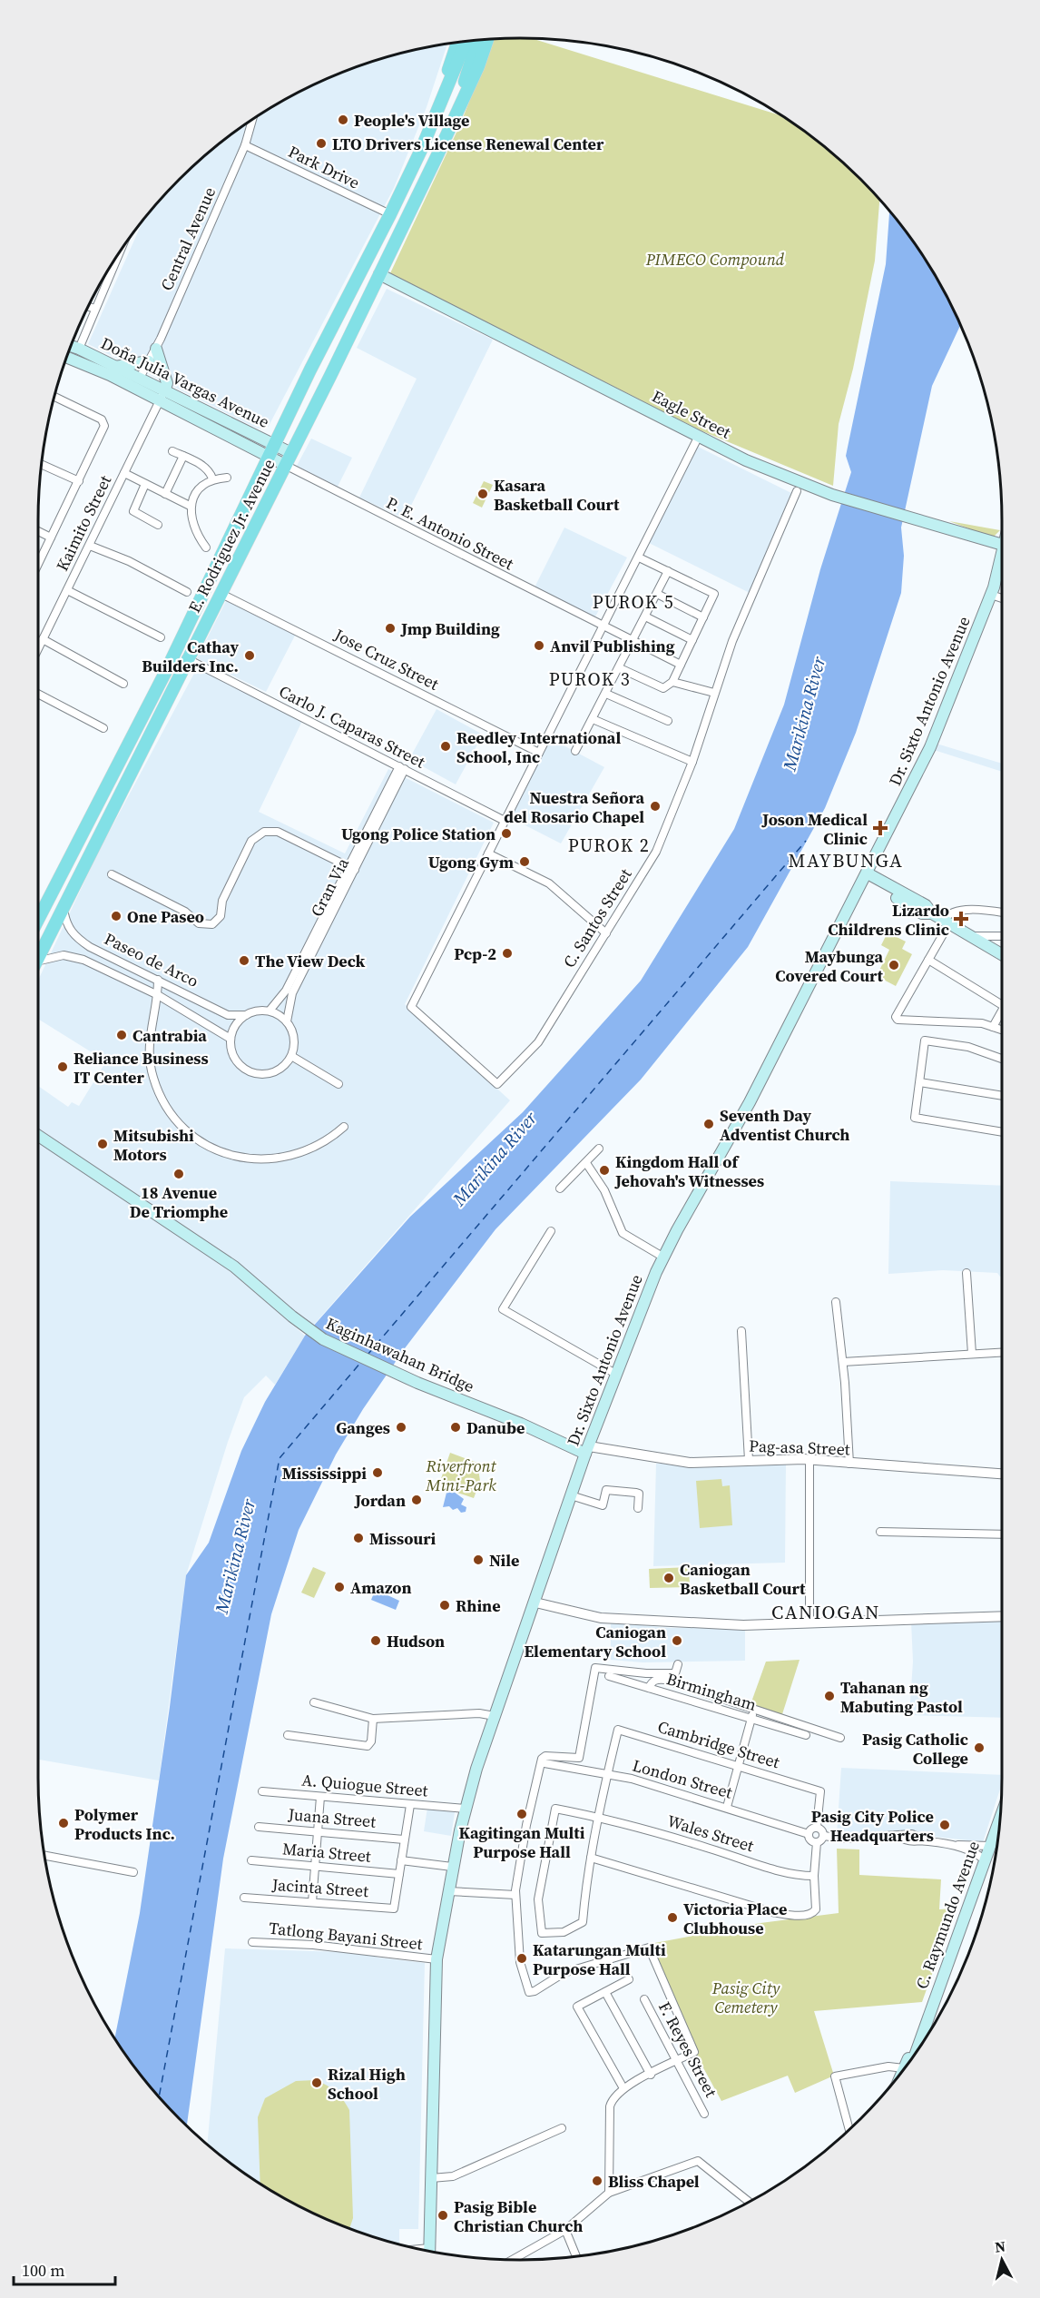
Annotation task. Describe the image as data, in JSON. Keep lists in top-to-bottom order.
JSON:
{
  "streets": {
    "main road": [
      "Doña Julia Vargas Avenue",
      "Eagle Street",
      "E. Rodriguez Jr. Avenue",
      "Dr. Sixto Antonio Avenue",
      "Kaginhawahan Bridge",
      "C. Raymundo Avenue"
    ],
    "street": [
      "Park Drive",
      "Central Avenue",
      "Kaimito Street",
      "P. E. Antonio Street",
      "Jose Cruz Street",
      "Carlo J. Caparas Street",
      "Gran Via",
      "C. Santos Street",
      "Paseo de Arco",
      "Pag-asa Street",
      "Birmingham",
      "Cambridge Street",
      "London Street",
      "A. Quiogue Street",
      "Juana Street",
      "Wales Street",
      "Maria Street",
      "Jacinta Street",
      "Tatlong Bayani Street",
      "F. Reyes Street"
    ]
  },
  "crossings": [
    ["Park Drive", "Central Avenue"],
    ["Park Drive", "E. Rodriguez Jr. Avenue"],
    ["Central Avenue", "Doña Julia Vargas Avenue"],
    ["Doña Julia Vargas Avenue", "Kaimito Street"],
    ["Doña Julia Vargas Avenue", "P. E. Antonio Street"],
    ["Doña Julia Vargas Avenue", "E. Rodriguez Jr. Avenue"],
    ["Eagle Street", "E. Rodriguez Jr. Avenue"],
    ["P. E. Antonio Street", "E. Rodriguez Jr. Avenue"],
    ["E. Rodriguez Jr. Avenue", "Jose Cruz Street"],
    ["E. Rodriguez Jr. Avenue", "Carlo J. Caparas Street"],
    ["E. Rodriguez Jr. Avenue", "Paseo de Arco"],
    ["Dr. Sixto Antonio Avenue", "Kaginhawahan Bridge"],
    ["Dr. Sixto Antonio Avenue", "Pag-asa Street"],
    ["Dr. Sixto Antonio Avenue", "A. Quiogue Street"],
    ["Dr. Sixto Antonio Avenue", "Tatlong Bayani Street"],
    ["Carlo J. Caparas Street", "Gran Via"],
    ["Gran Via", "Paseo de Arco"],
    ["Kaginhawahan Bridge", "Pag-asa Street"],
    ["Cambridge Street", "London Street"],
    ["Maria Street", "Jacinta Street"]
  ],
  "districts": [
    "PUROK 5",
    "PUROK 3",
    "PUROK 2",
    "MAYBUNGA",
    "CANIOGAN"
  ],
  "water": ["Marikina River"],
  "parks": ["PIMECO Compound", "Riverfront Mini-Park", "Pasig City Cemetery"],
  "places": {
    "other": [
      "People's Village",
      "LTO Drivers License Renewal Center",
      "Kasara Basketball Court",
      "Jmp Building",
      "Anvil Publishing",
      "Cathay Builders Inc.",
      "Reedley International School, Inc",
      "Nuestra Señora del Rosario Chapel",
      "Ugong Police Station",
      "Ugong Gym",
      "One Paseo",
      "Pcp-2",
      "The View Deck",
      "Maybunga Covered Court",
      "Cantrabia",
      "Reliance Business IT Center",
      "Seventh Day Adventist Church",
      "Mitsubishi Motors",
      "Kingdom Hall of Jehovah's Witnesses",
      "18 Avenue De Triomphe",
      "Ganges",
      "Danube",
      "Mississippi",
      "Jordan",
      "Missouri",
      "Nile",
      "Caniogan Basketball Court",
      "Amazon",
      "Rhine",
      "Hudson",
      "Caniogan Elementary School",
      "Tahanan ng Mabuting Pastol",
      "Pasig Catholic College",
      "Kagitingan Multi Purpose Hall",
      "Polymer Products Inc.",
      "Pasig City Police Headquarters",
      "Victoria Place Clubhouse",
      "Katarungan Multi Purpose Hall",
      "Rizal High School",
      "Bliss Chapel",
      "Pasig Bible Christian Church"
    ],
    "health": ["Joson Medical Clinic", "Lizardo Childrens Clinic"]
  },
  "scale_bar": "100 m",
  "north": "top"
}
